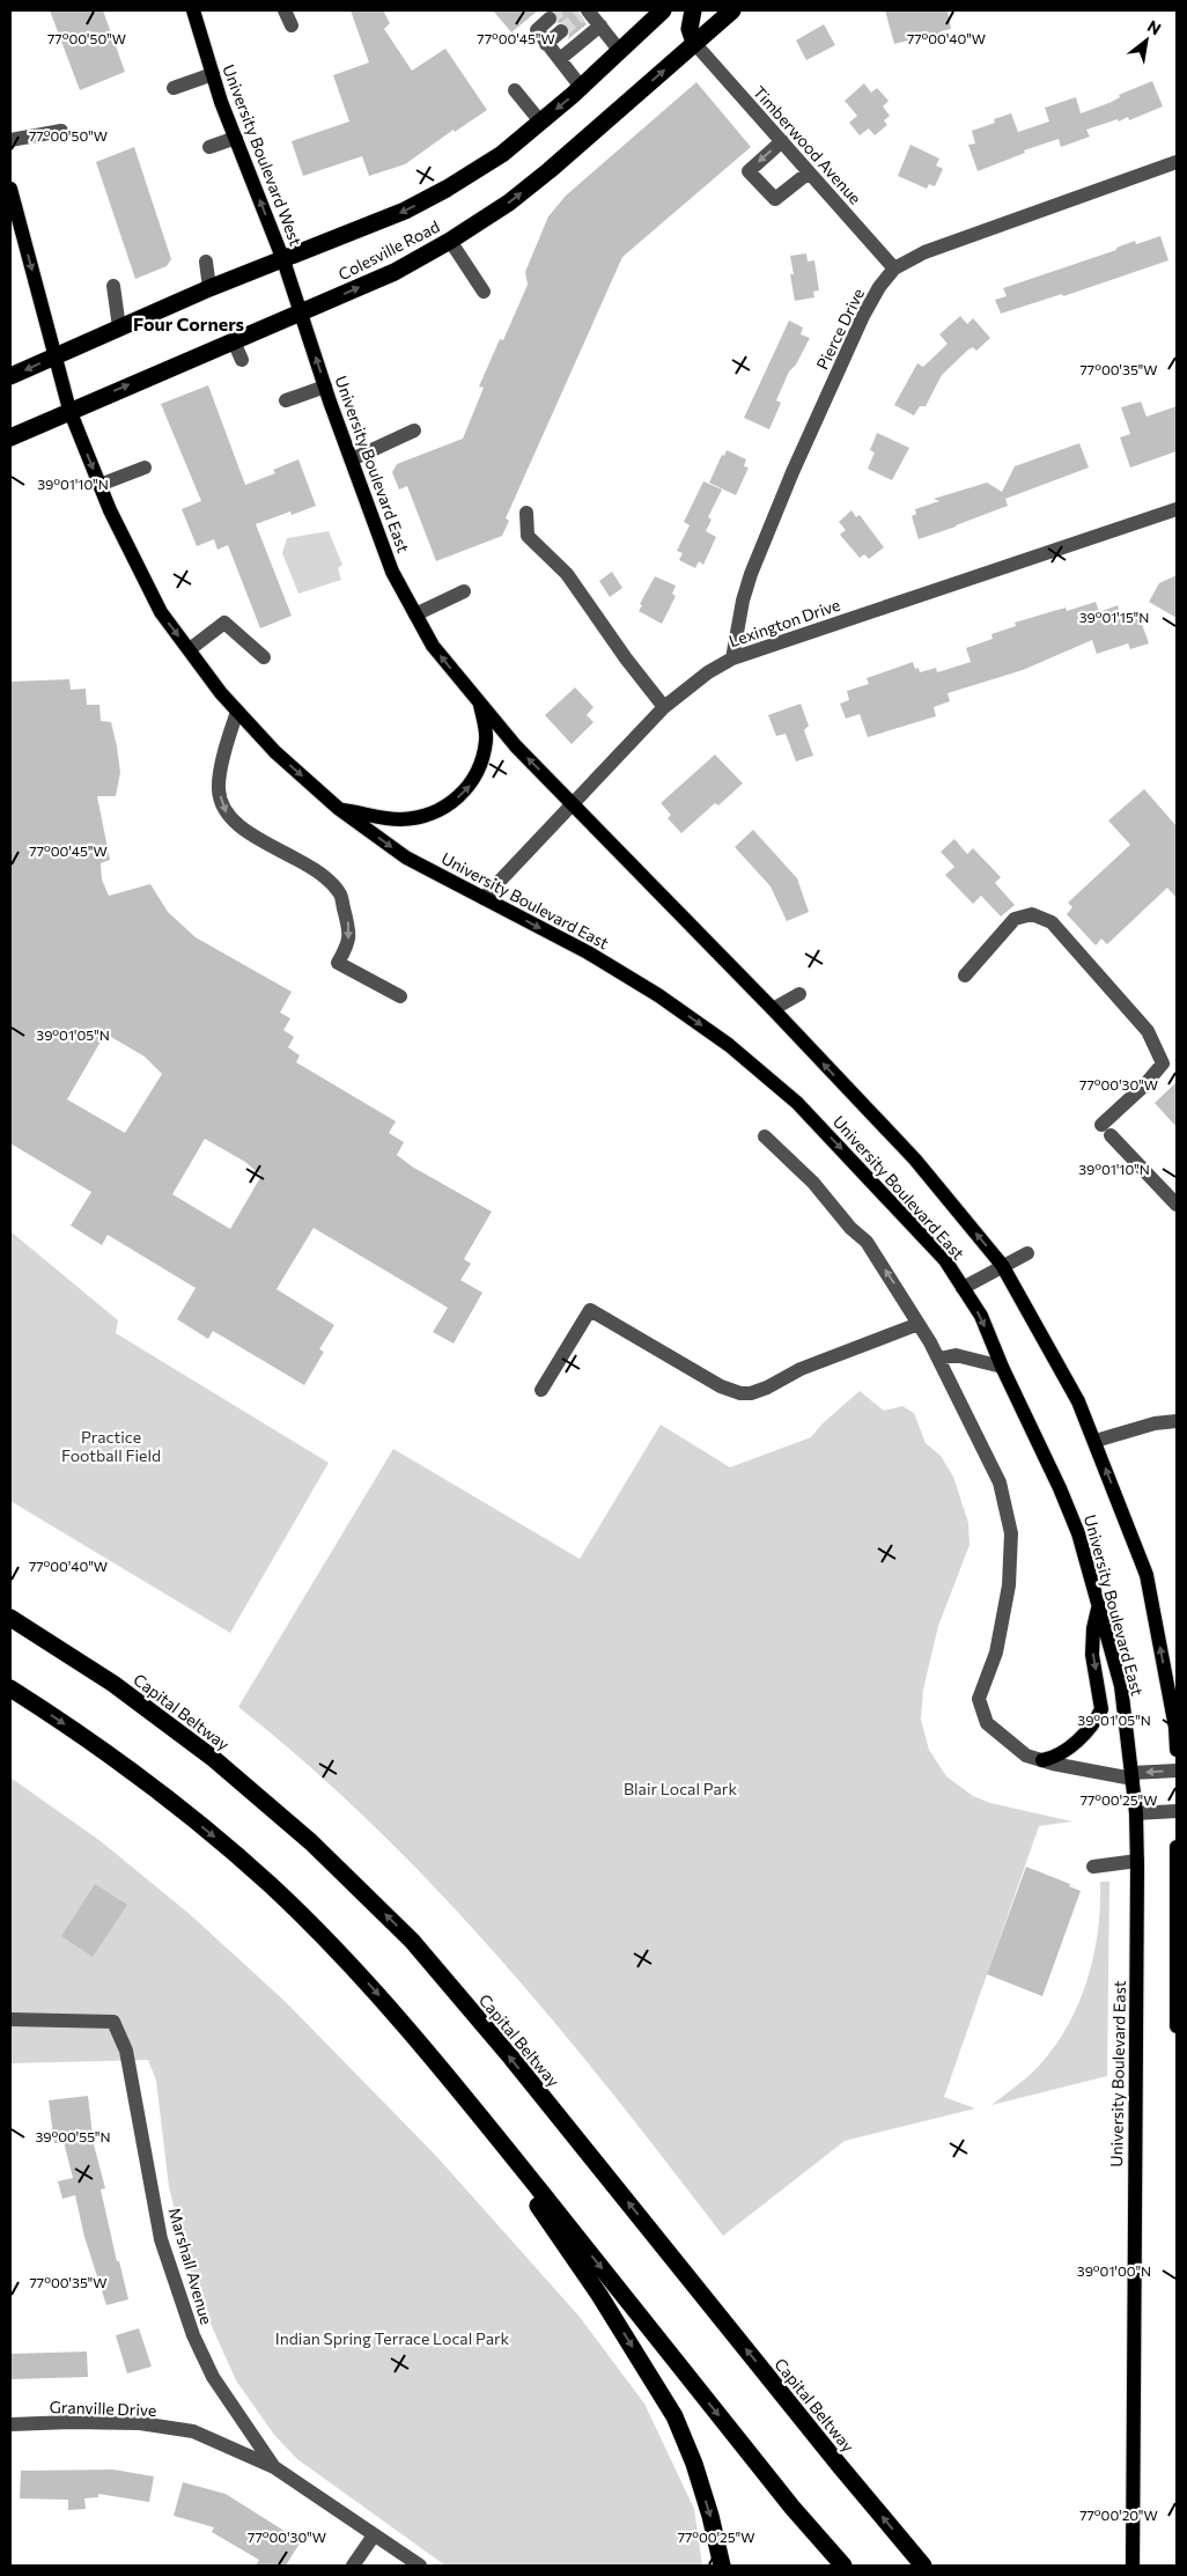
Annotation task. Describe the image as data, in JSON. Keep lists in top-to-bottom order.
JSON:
{
  "streets": {
    "highway": ["Colesville Road", "Capital Beltway"],
    "main road": ["University Boulevard West", "University Boulevard East"],
    "street": [
      "Timberwood Avenue",
      "Pierce Drive",
      "Lexington Drive",
      "Marshall Avenue",
      "Granville Drive"
    ]
  },
  "crossings": [
    ["Timberwood Avenue", "Colesville Road"],
    ["Timberwood Avenue", "Pierce Drive"],
    ["University Boulevard West", "Colesville Road"],
    ["University Boulevard West", "University Boulevard East"],
    ["Colesville Road", "University Boulevard East"],
    ["Pierce Drive", "Lexington Drive"],
    ["University Boulevard East", "Lexington Drive"],
    ["Marshall Avenue", "Granville Drive"]
  ],
  "one_way": ["University Boulevard West"],
  "districts": ["Four Corners"],
  "parks": ["Practice Football Field", "Blair Local Park", "Indian Spring Terrace Local Park"],
  "north": "top right",
  "coordinates": [
    "77°00'50\"W",
    "77°00'45\"W",
    "77°00'40\"W",
    "77°00'35\"W",
    "39°01'10\"N",
    "39°01'15\"N",
    "39°01'05\"N",
    "77°00'30\"W",
    "77°00'25\"W",
    "39°00'55\"N",
    "39°01'00\"N",
    "77°00'20\"W"
  ]
}
